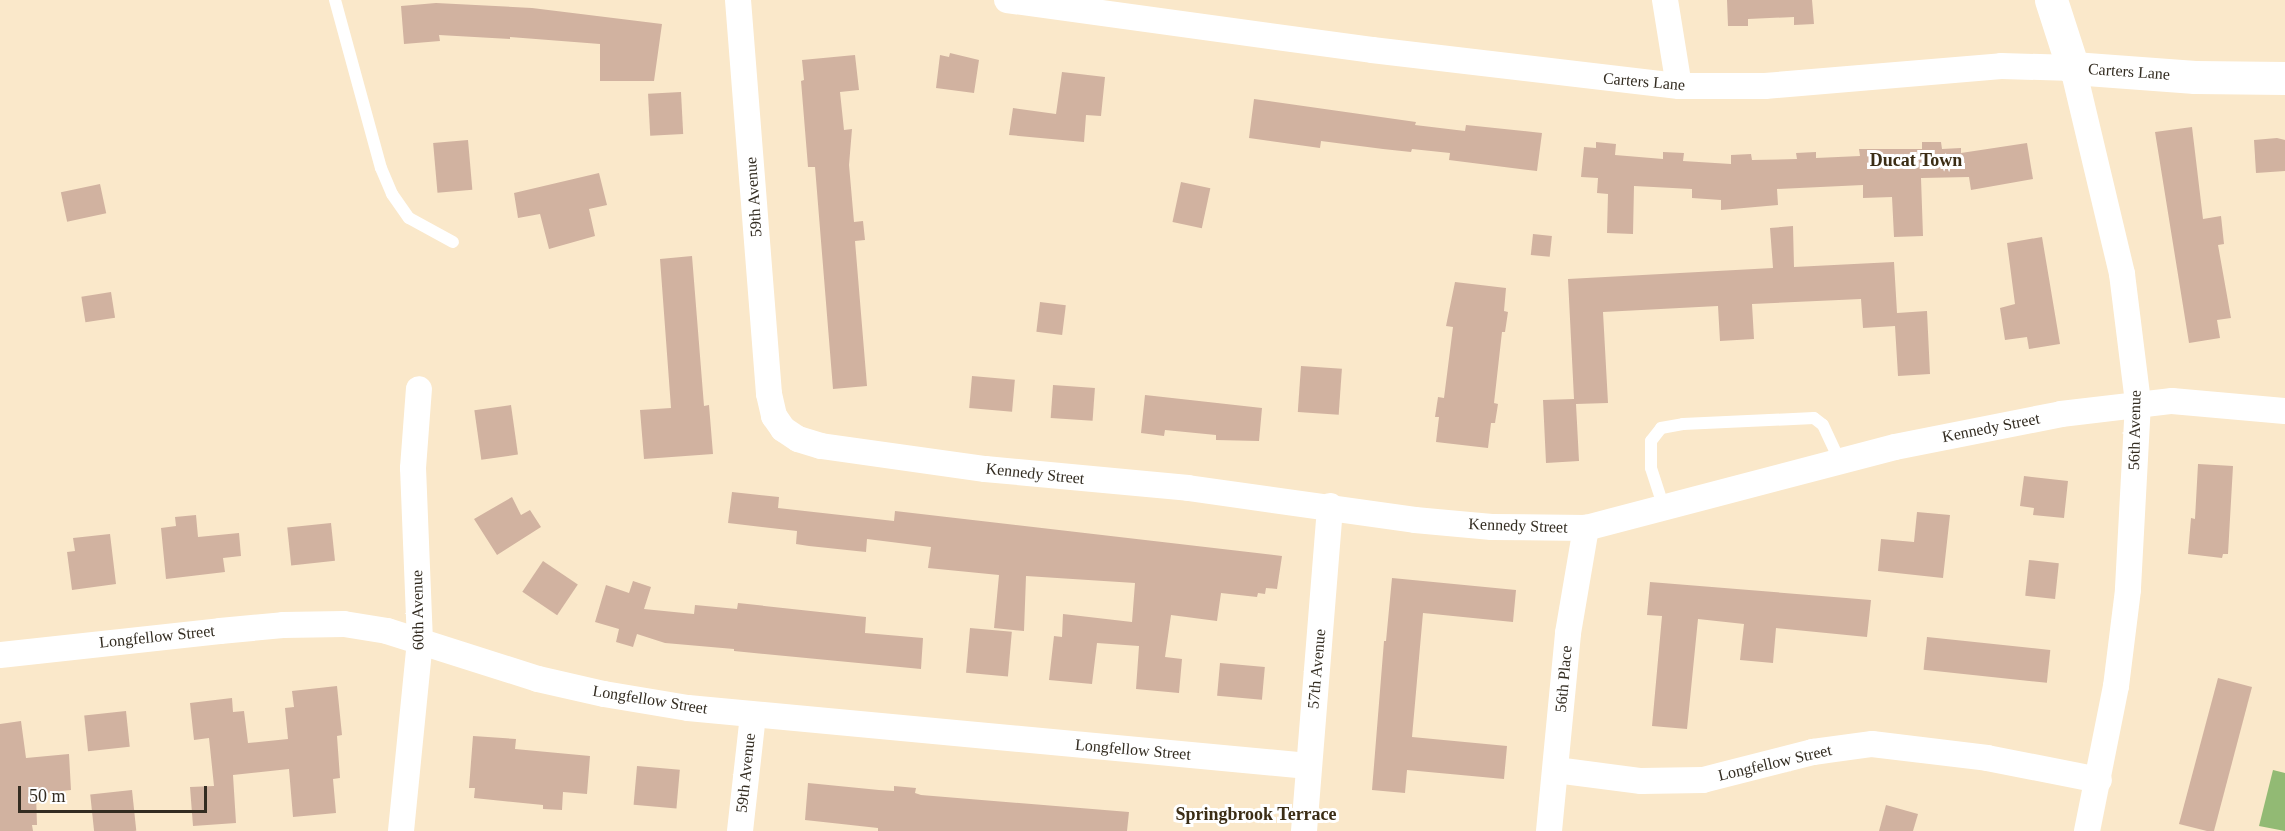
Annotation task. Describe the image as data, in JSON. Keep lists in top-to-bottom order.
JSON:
{
  "streets": {
    "street": [
      "Carters Lane",
      "59th Avenue",
      "Kennedy Street",
      "56th Avenue",
      "60th Avenue",
      "Longfellow Street",
      "57th Avenue",
      "56th Place"
    ]
  },
  "crossings": [
    ["Carters Lane", "56th Avenue"],
    ["59th Avenue", "Kennedy Street"],
    ["59th Avenue", "Longfellow Street"],
    ["Kennedy Street", "56th Avenue"],
    ["Kennedy Street", "57th Avenue"],
    ["Kennedy Street", "56th Place"],
    ["56th Avenue", "Longfellow Street"],
    ["60th Avenue", "Longfellow Street"],
    ["Longfellow Street", "57th Avenue"],
    ["Longfellow Street", "56th Place"]
  ],
  "districts": ["Ducat Town", "Springbrook Terrace"],
  "scale_bar": "50 m"
}
